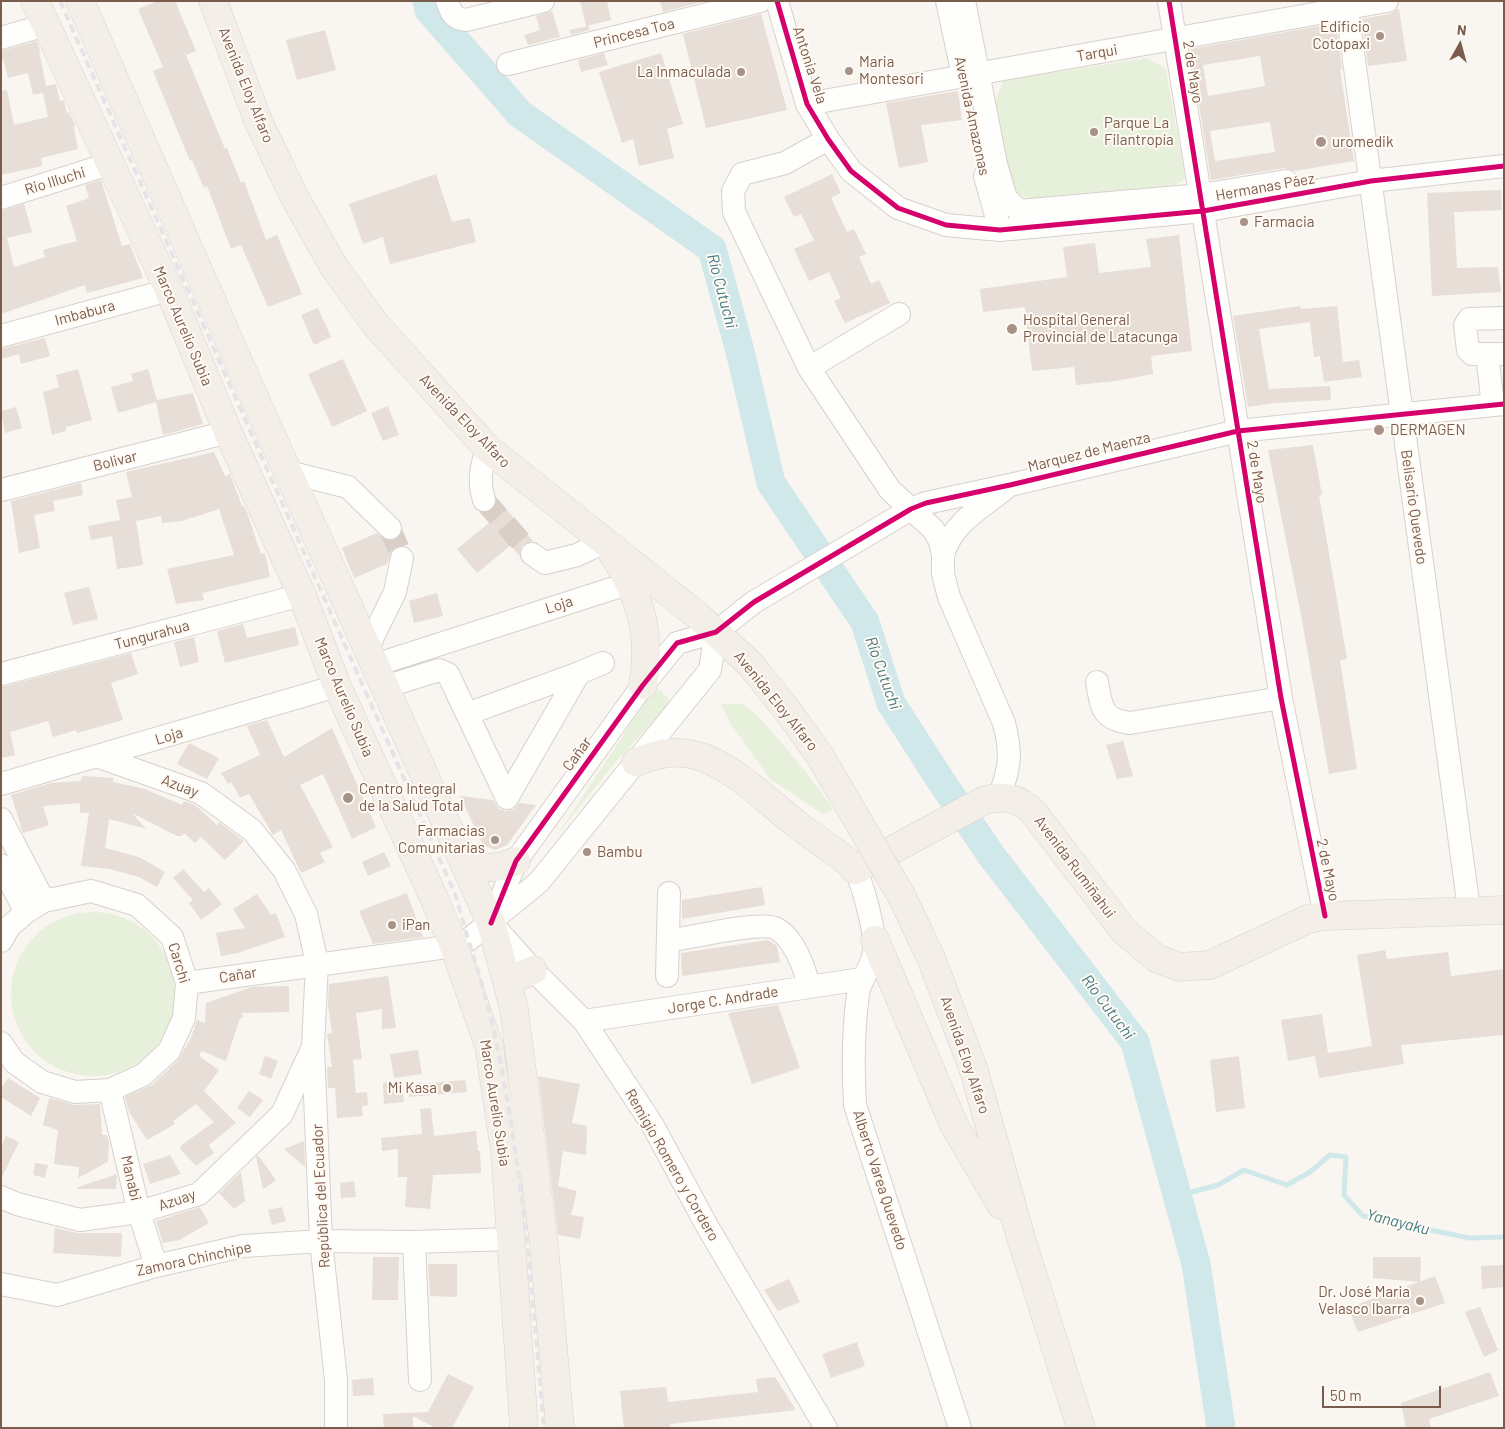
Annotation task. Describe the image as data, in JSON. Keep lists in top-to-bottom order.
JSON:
{
  "streets": {
    "main road": ["Avenida Eloy Alfaro", "Marco Aurelio Subia", "Avenida Rumiñahui"],
    "street": [
      "Princesa Toa",
      "Tarqui",
      "Antonia Vela",
      "2 de Mayo",
      "Avenida Amazonas",
      "Rio Illuchi",
      "Hermanas Páez",
      "Imbabura",
      "Marquez de Maenza",
      "Bolivar",
      "Belisario Quevedo",
      "Loja",
      "Tungurahua",
      "Cañar",
      "Azuay",
      "Carchi",
      "Jorge C. Andrade",
      "Remigio Romero y Cordero",
      "Manabi",
      "Alberto Varea Quevedo",
      "República del Ecuador",
      "Zamora Chinchipe"
    ]
  },
  "crossings": [
    ["Tarqui", "Antonia Vela"],
    ["Tarqui", "2 de Mayo"],
    ["Tarqui", "Avenida Amazonas"],
    ["Tarqui", "Belisario Quevedo"],
    ["Antonia Vela", "Avenida Amazonas"],
    ["Antonia Vela", "Hermanas Páez"],
    ["2 de Mayo", "Hermanas Páez"],
    ["2 de Mayo", "Marquez de Maenza"],
    ["2 de Mayo", "Avenida Rumiñahui"],
    ["Avenida Eloy Alfaro", "Marquez de Maenza"],
    ["Avenida Eloy Alfaro", "Cañar"],
    ["Avenida Amazonas", "Hermanas Páez"],
    ["Rio Illuchi", "Marco Aurelio Subia"],
    ["Hermanas Páez", "Belisario Quevedo"],
    ["Imbabura", "Marco Aurelio Subia"],
    ["Marco Aurelio Subia", "Bolivar"],
    ["Marco Aurelio Subia", "Loja"],
    ["Marco Aurelio Subia", "Tungurahua"],
    ["Marco Aurelio Subia", "Cañar"],
    ["Marco Aurelio Subia", "Remigio Romero y Cordero"],
    ["Marco Aurelio Subia", "Zamora Chinchipe"],
    ["Marquez de Maenza", "Belisario Quevedo"],
    ["Marquez de Maenza", "Cañar"],
    ["Belisario Quevedo", "Avenida Rumiñahui"],
    ["Loja", "Azuay"],
    ["Cañar", "Azuay"],
    ["Cañar", "Carchi"],
    ["Cañar", "Remigio Romero y Cordero"],
    ["Cañar", "República del Ecuador"],
    ["Azuay", "Manabi"],
    ["Azuay", "República del Ecuador"],
    ["Carchi", "Manabi"],
    ["Jorge C. Andrade", "Remigio Romero y Cordero"],
    ["Jorge C. Andrade", "Alberto Varea Quevedo"],
    ["Manabi", "Zamora Chinchipe"],
    ["República del Ecuador", "Zamora Chinchipe"]
  ],
  "water": ["Río Cutuchi", "Yanayaku"],
  "places": [
    "Edificio Cotopaxi",
    "Maria Montesori",
    "La Inmaculada",
    "Parque La Filantropía",
    "uromedik",
    "Farmacia",
    "Hospital General Provincial de Latacunga",
    "DERMAGEN",
    "Centro Integral de la Salud Total",
    "Farmacias Comunitarias",
    "Bambu",
    "iPan",
    "Mi Kasa",
    "Dr. José Maria Velasco Ibarra"
  ],
  "scale_bar": "50 m",
  "north": "top"
}
